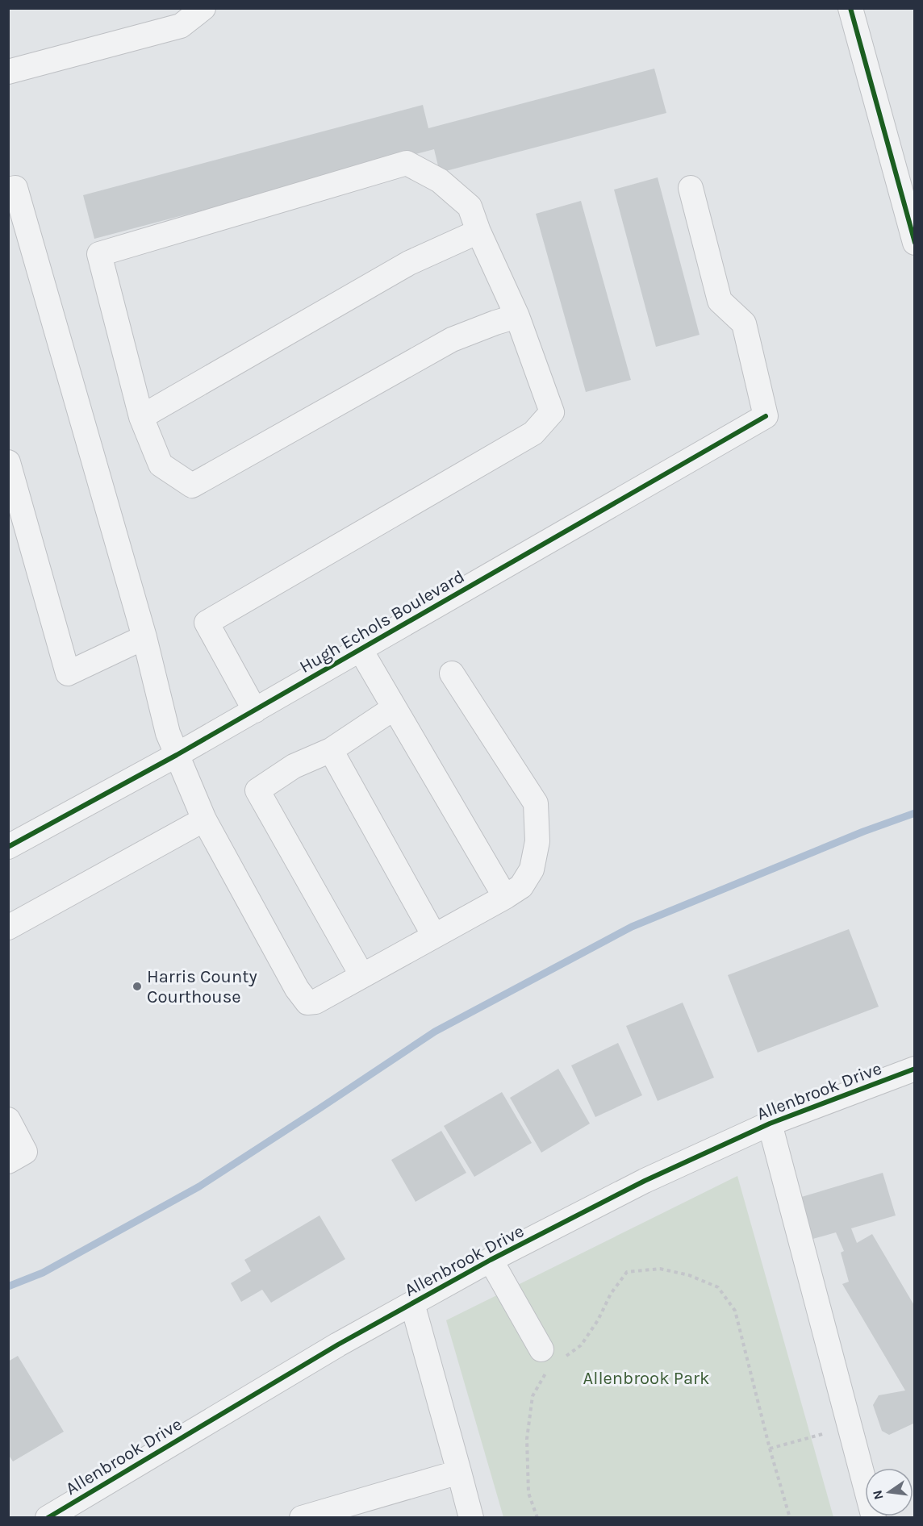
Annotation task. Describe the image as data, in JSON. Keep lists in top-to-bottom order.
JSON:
{
  "streets": {
    "street": ["Hugh Echols Boulevard", "Allenbrook Drive"]
  },
  "parks": ["Allenbrook Park"],
  "places": ["Harris County Courthouse"],
  "north": "left"
}
